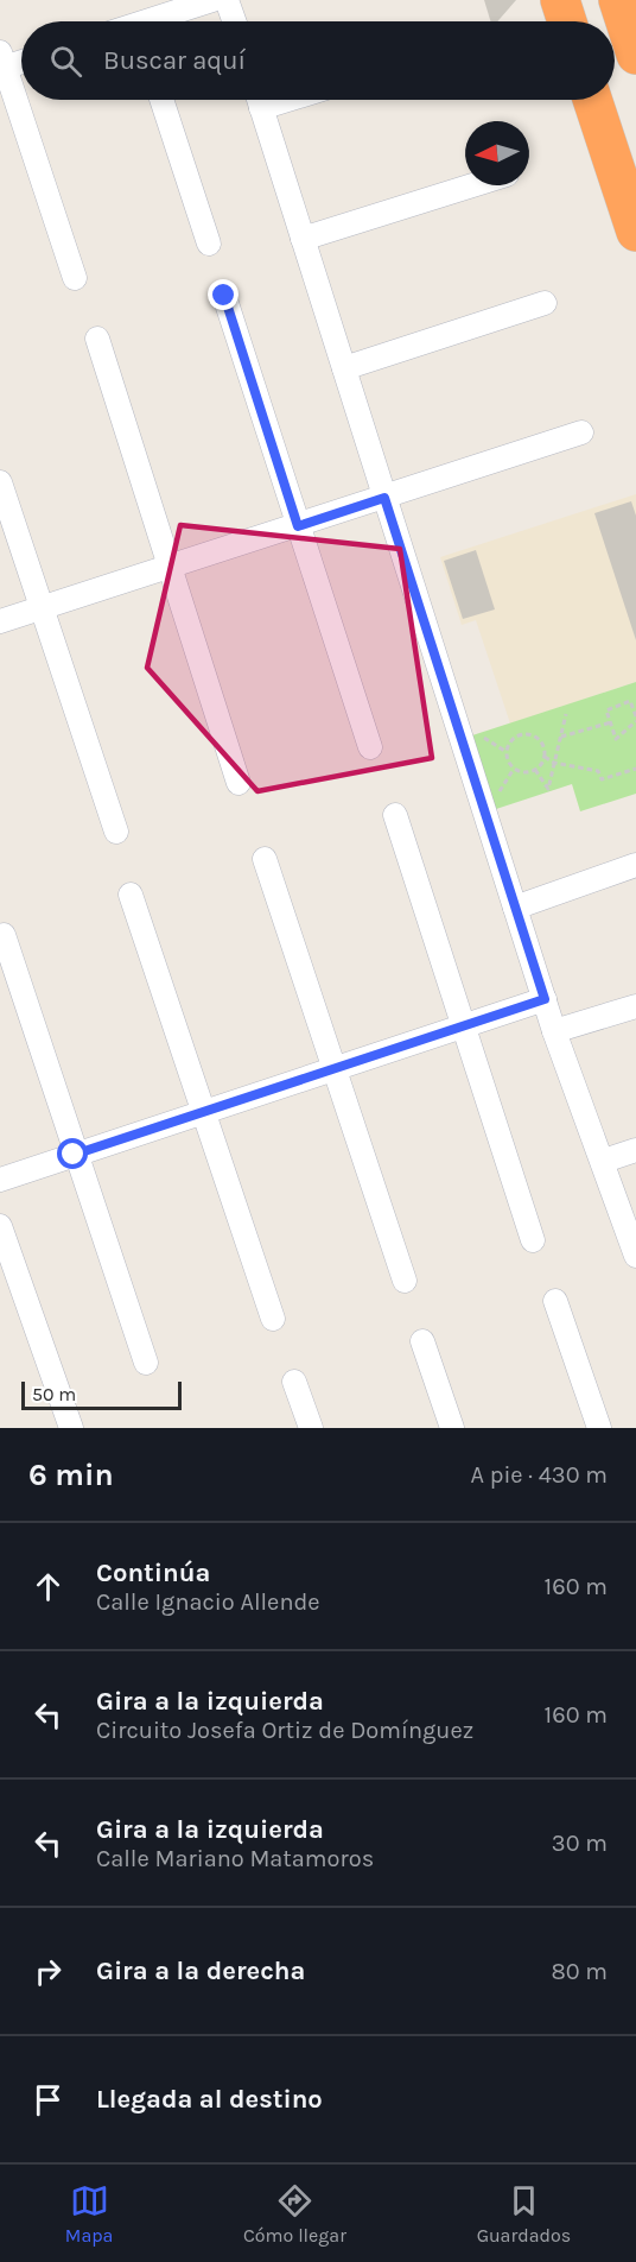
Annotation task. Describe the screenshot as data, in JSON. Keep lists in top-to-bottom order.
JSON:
{
  "scale_bar": "50 m",
  "north": "left",
  "page": {
    "search": "Buscar aquí",
    "scale": "50 m",
    "heading": ["6 min", "A pie · 430 m"],
    "list": [
      ["Continúa", "Calle Ignacio Allende", "160 m"],
      ["Gira a la izquierda", "Circuito Josefa Ortiz de Domínguez", "160 m"],
      ["Gira a la izquierda", "Calle Mariano Matamoros", "30 m"],
      ["Gira a la derecha", "80 m"],
      "Llegada al destino"
    ],
    "nav": ["Mapa", "Cómo llegar", "Guardados"]
  }
}
